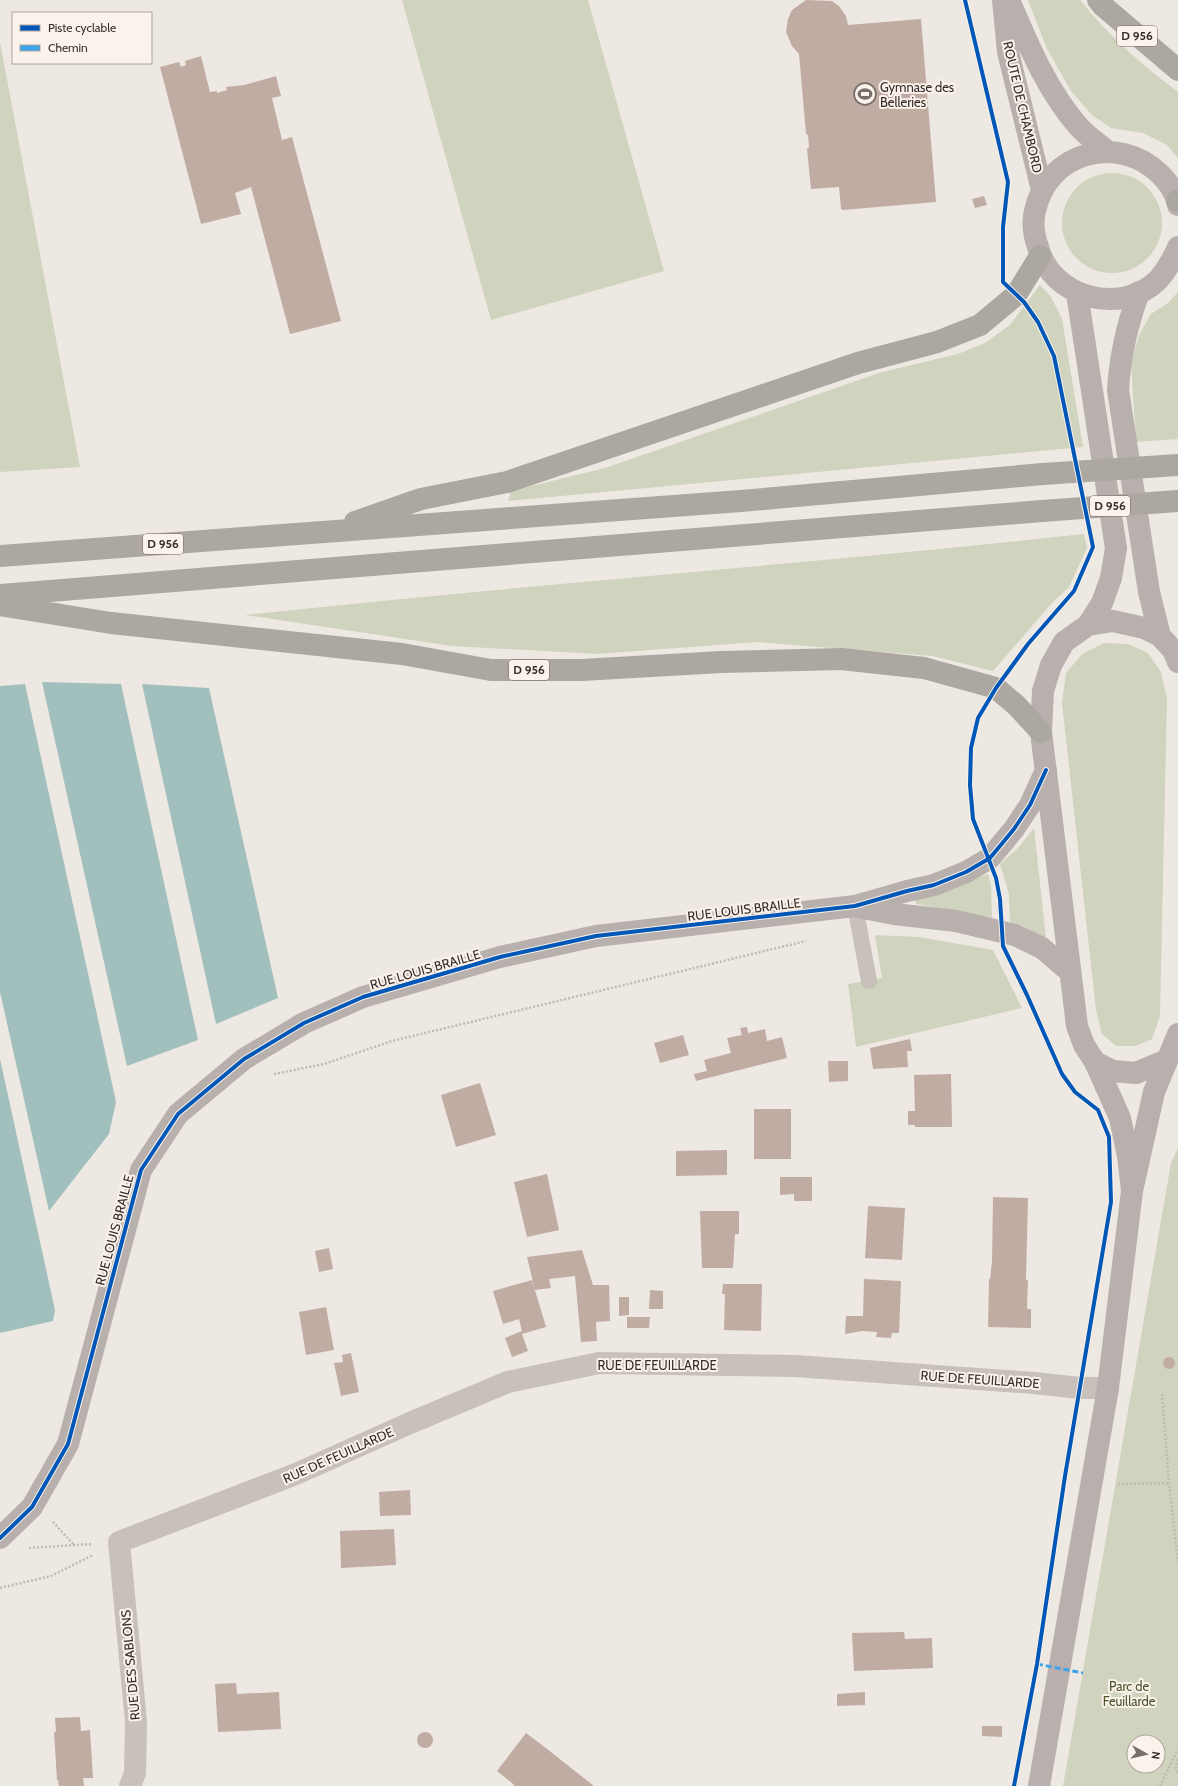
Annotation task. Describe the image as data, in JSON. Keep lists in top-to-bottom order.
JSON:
{
  "streets": {
    "highway": ["D 956"],
    "main road": ["ROUTE DE CHAMBORD", "RUE LOUIS BRAILLE"],
    "street": ["RUE DE FEUILLARDE", "RUE DES SABLONS"]
  },
  "crossings": [
    ["RUE DE FEUILLARDE", "RUE DES SABLONS"]
  ],
  "parks": ["Parc de Feuillarde"],
  "places": {
    "sports": ["Gymnase des Belleries"]
  },
  "legend": ["Piste cyclable", "Chemin"],
  "north": "right"
}
